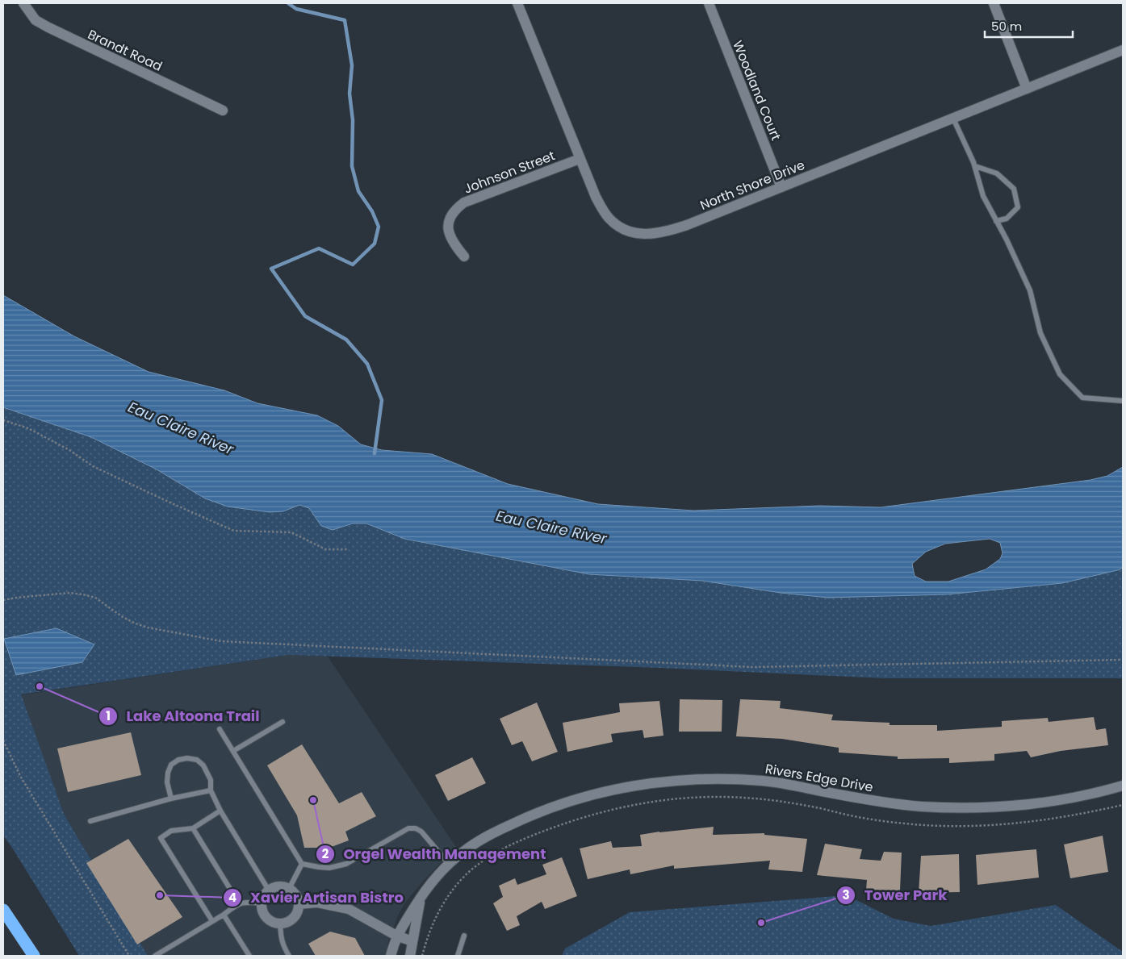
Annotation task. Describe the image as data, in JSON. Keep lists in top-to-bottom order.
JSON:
{
  "streets": {
    "street": [
      "Brandt Road",
      "Woodland Court",
      "Johnson Street",
      "North Shore Drive",
      "Rivers Edge Drive"
    ]
  },
  "crossings": [
    ["Woodland Court", "North Shore Drive"],
    ["Johnson Street", "North Shore Drive"]
  ],
  "water": ["Eau Claire River"],
  "places": [
    "Lake Altoona Trail",
    "Orgel Wealth Management",
    "Xavier Artisan Bistro",
    "Tower Park"
  ],
  "scale_bar": "50 m"
}
